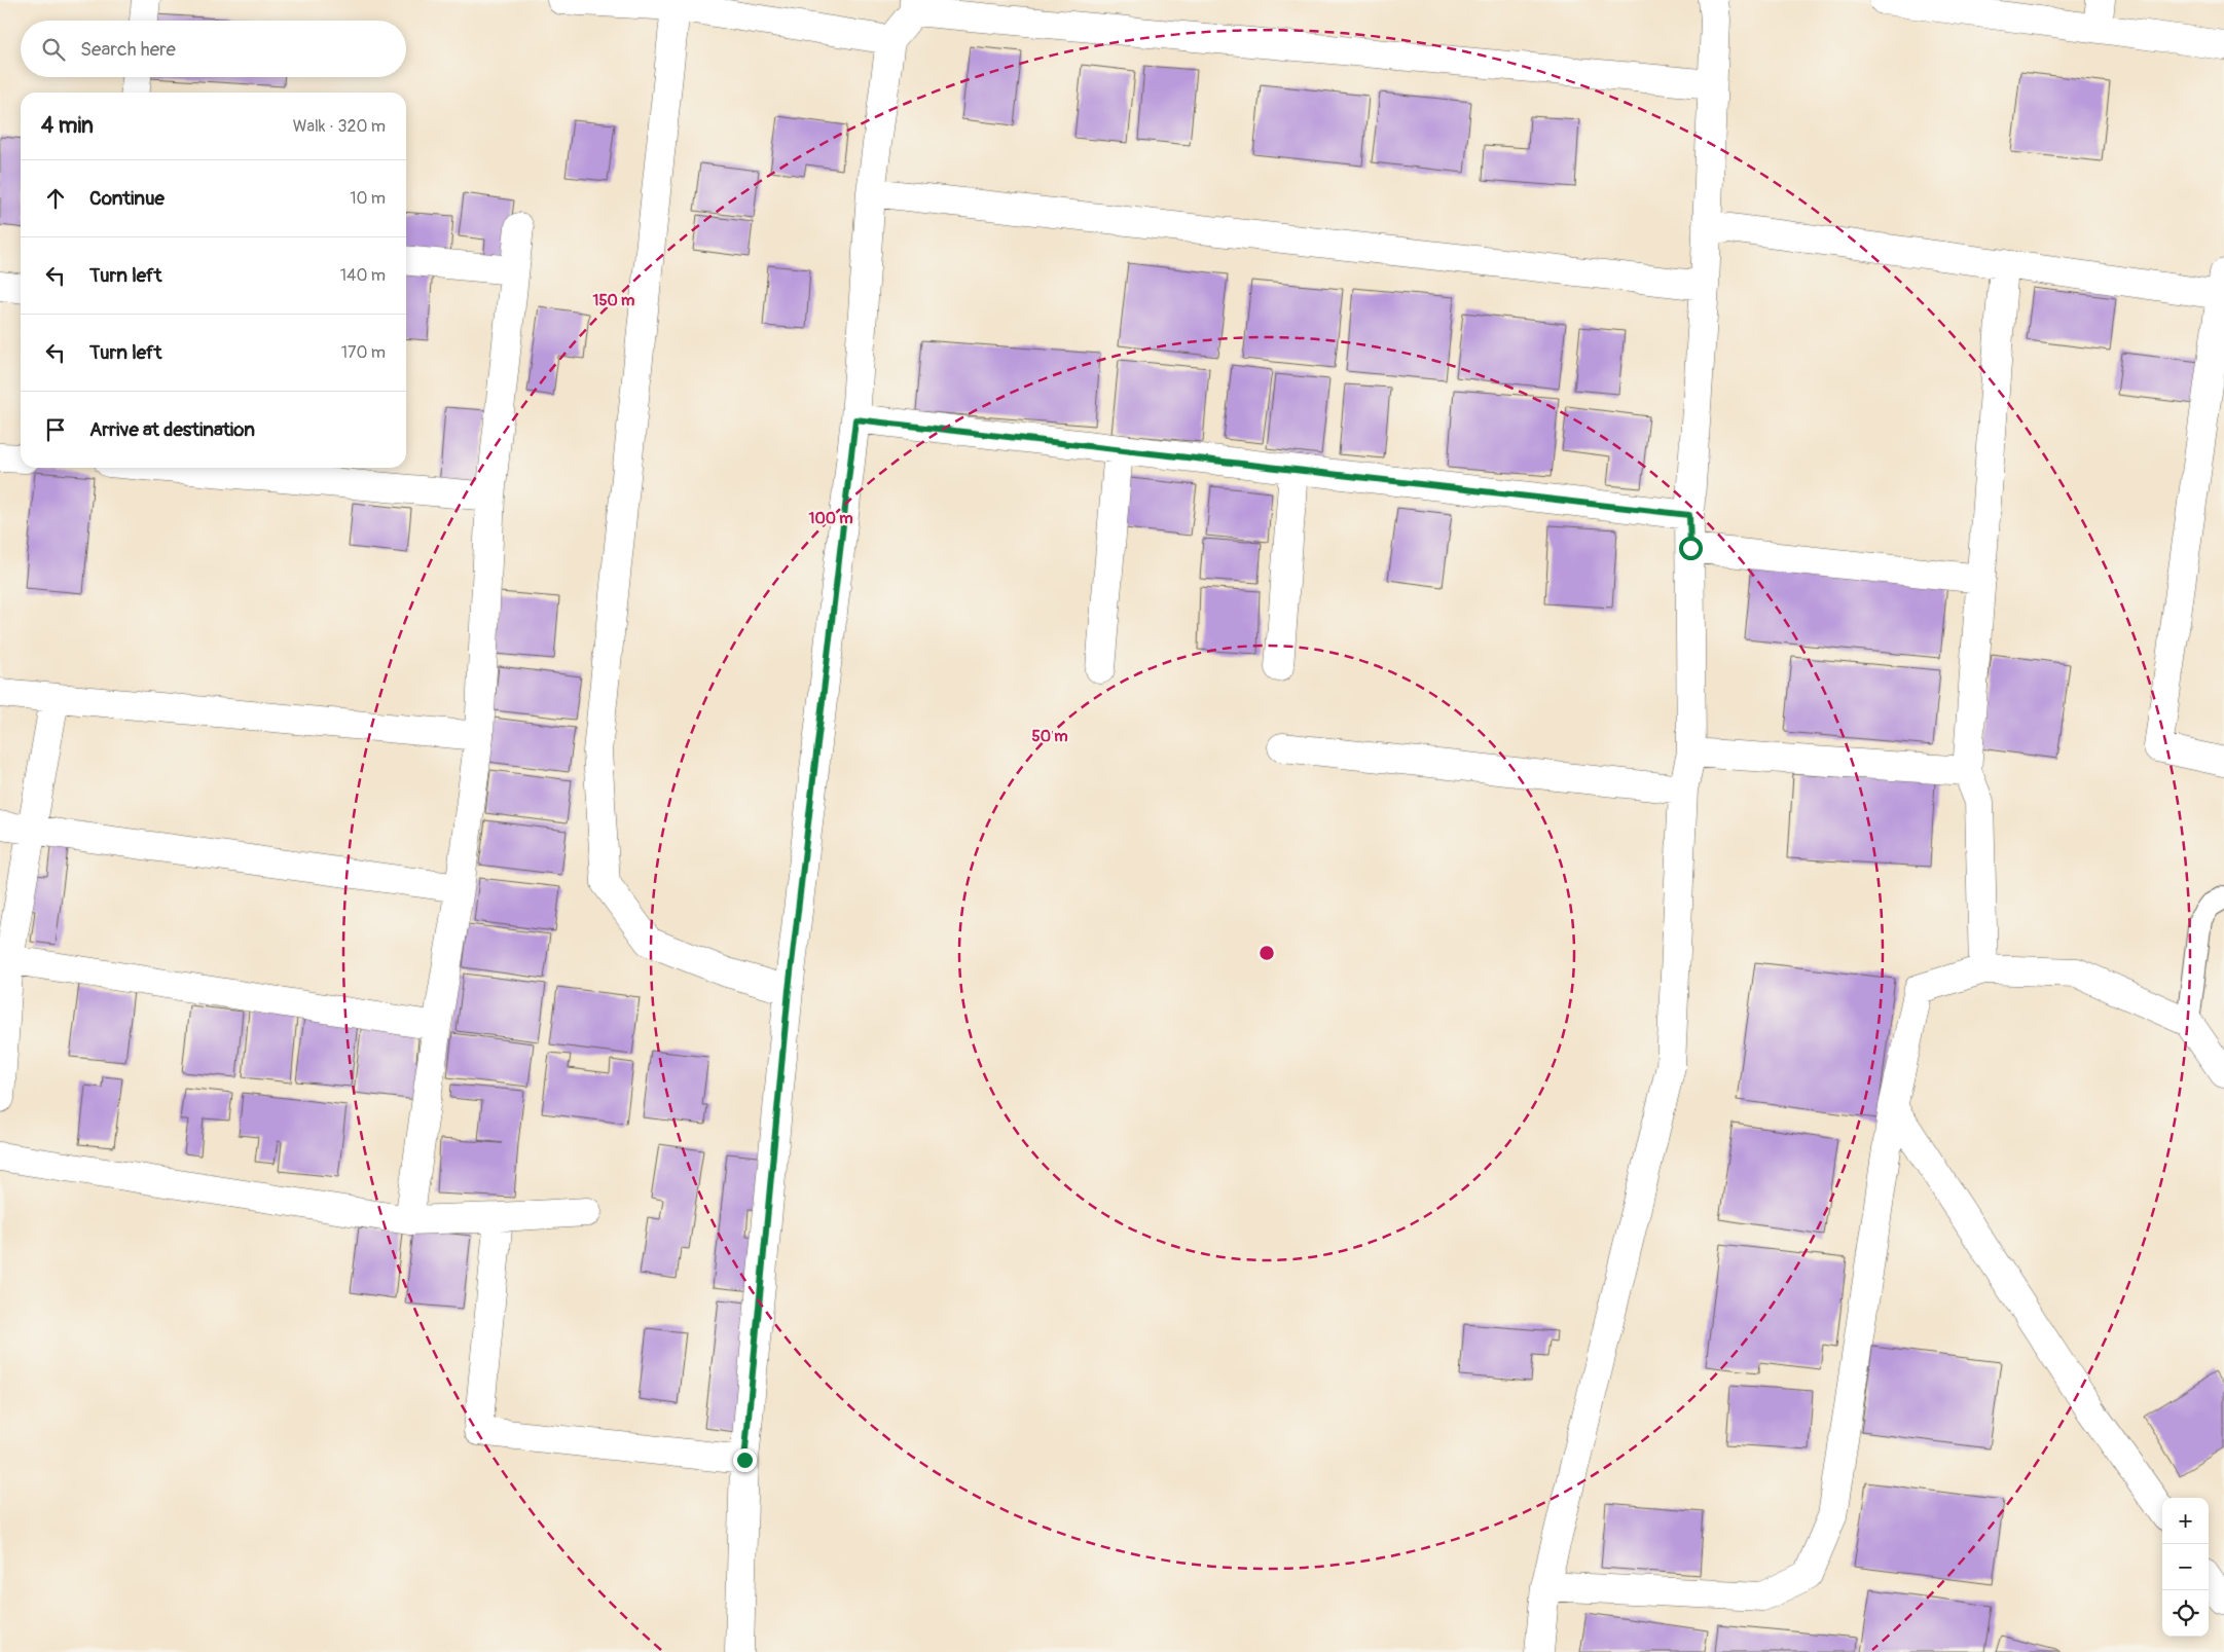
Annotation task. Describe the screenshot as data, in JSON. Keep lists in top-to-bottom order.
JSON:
{
  "page": {
    "search": "Search here",
    "heading": ["4 min", "Walk · 320 m"],
    "list": [
      ["Continue", "10 m"],
      ["Turn left", "140 m"],
      ["Turn left", "170 m"],
      "Arrive at destination"
    ],
    "map_buttons": ["+", "−"]
  },
  "rings": ["150 m", "100 m", "50 m"]
}
